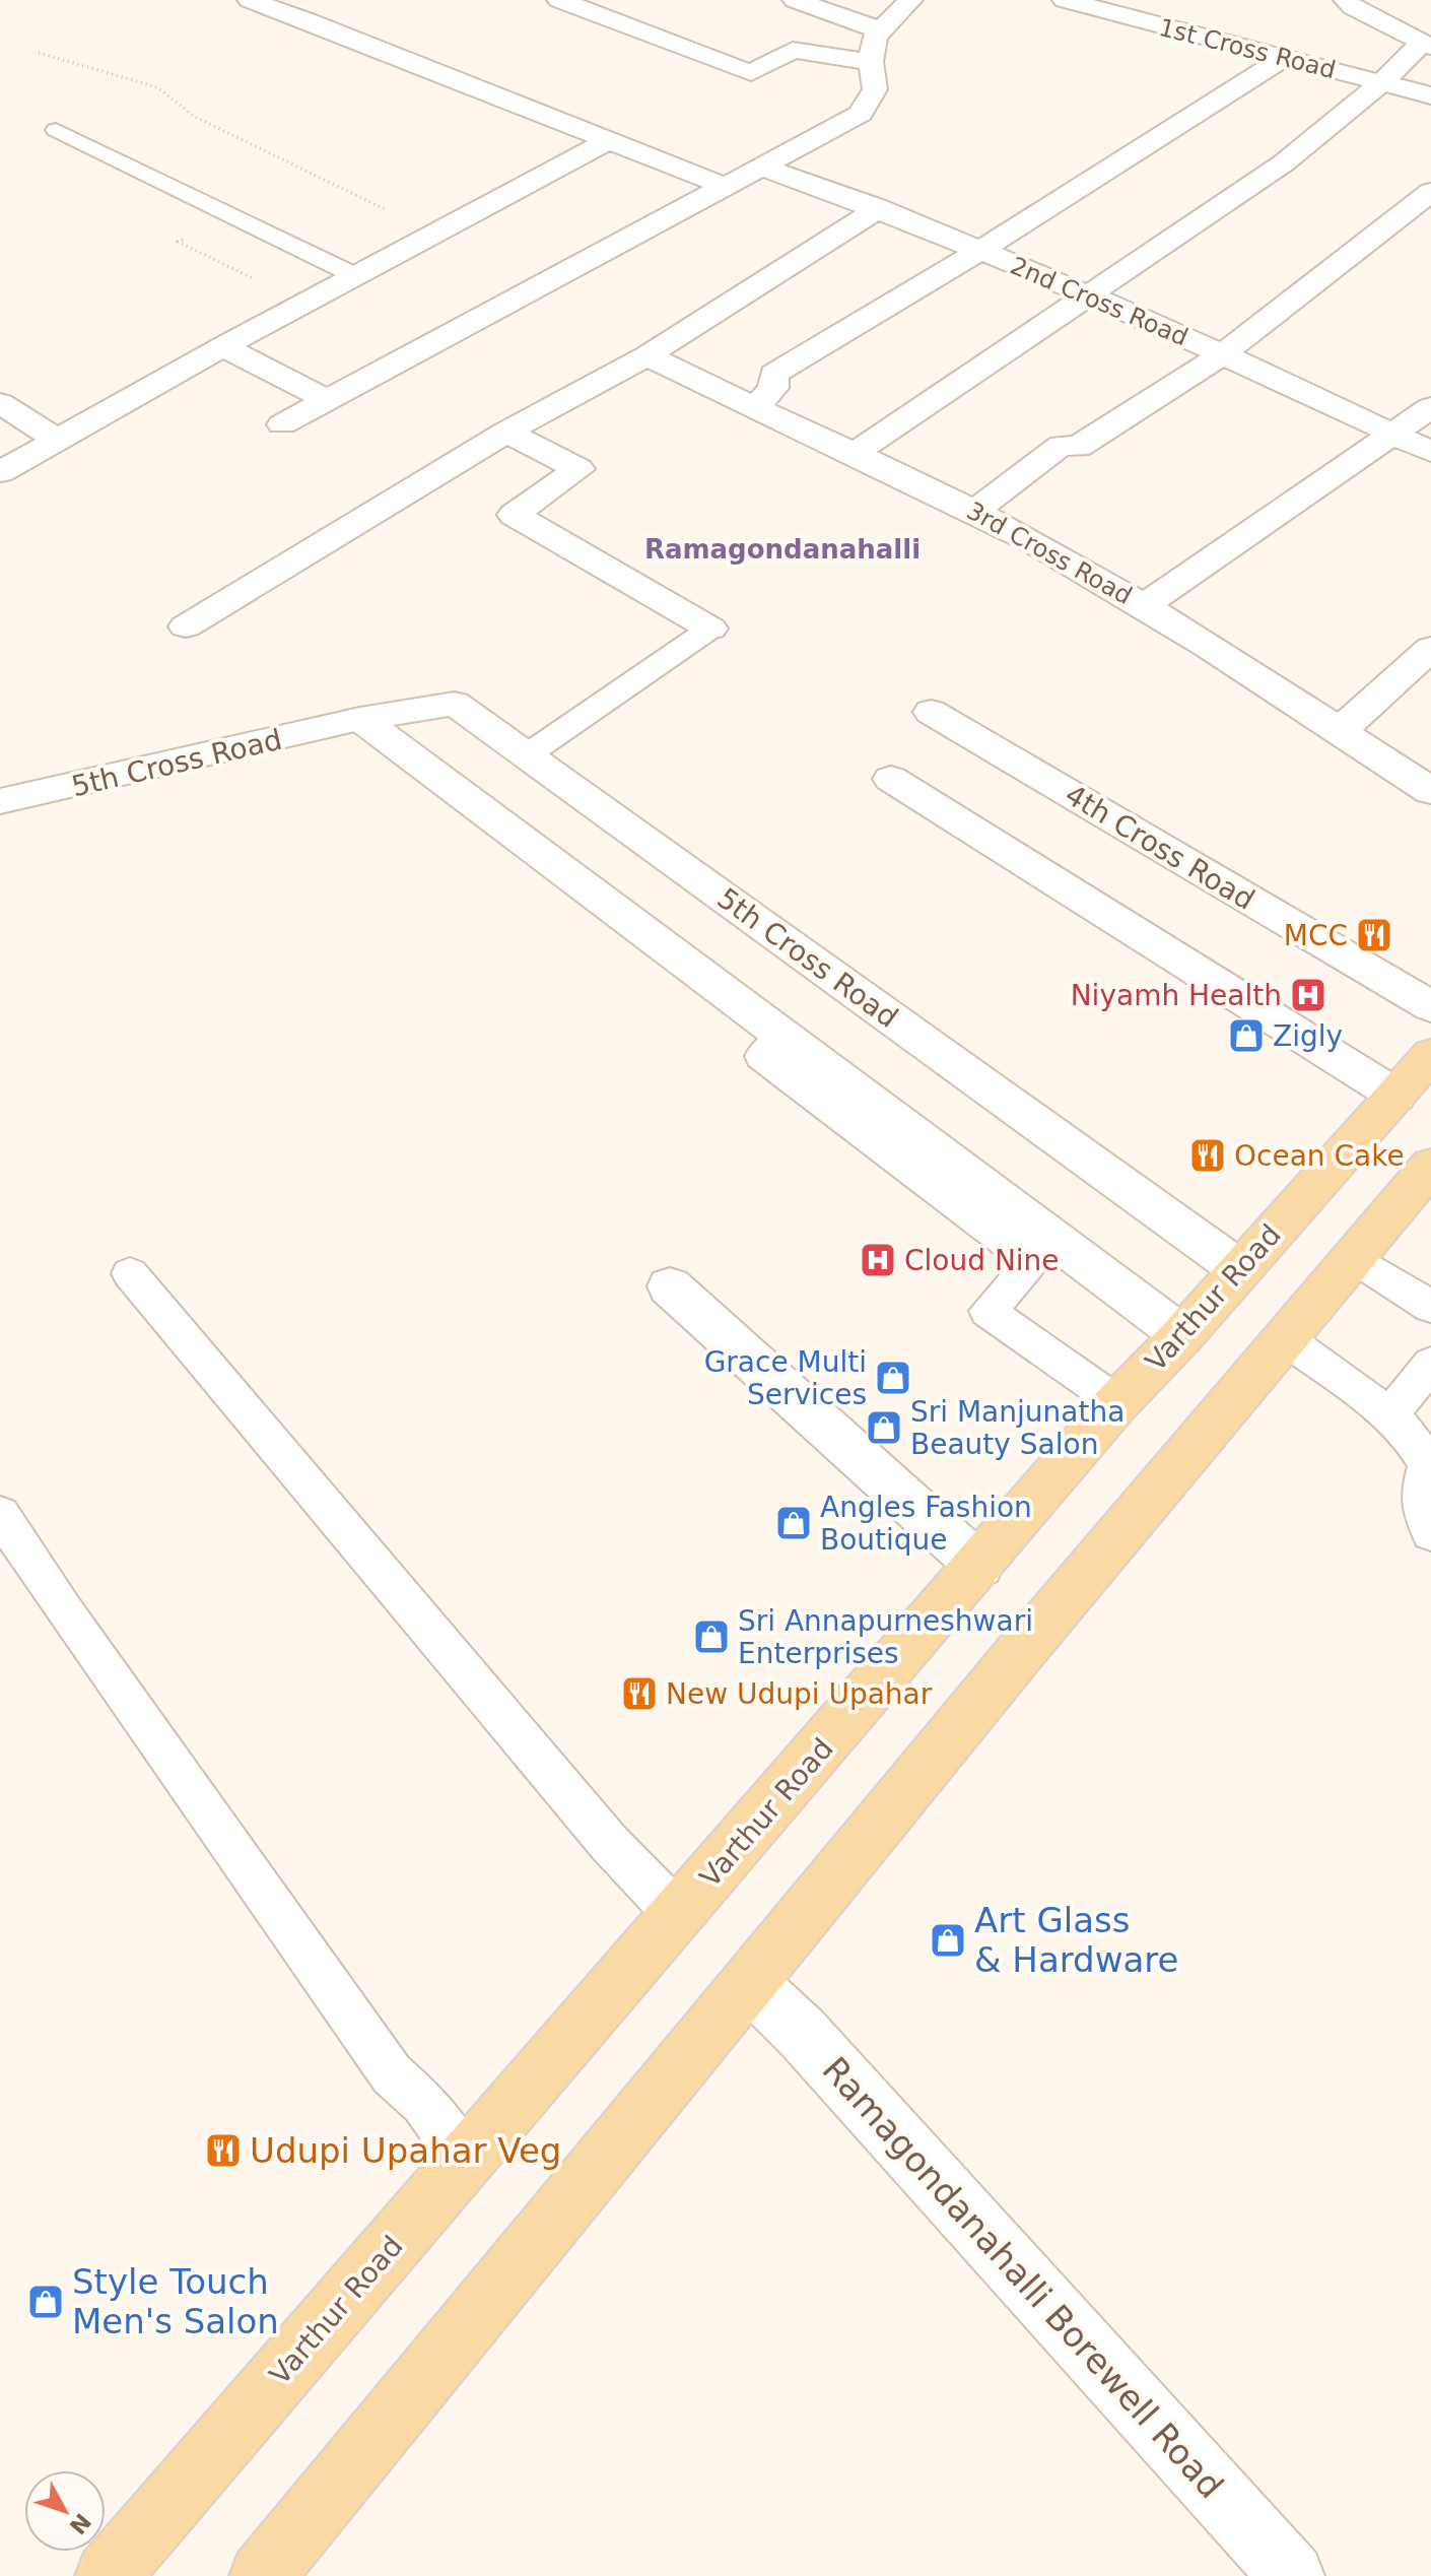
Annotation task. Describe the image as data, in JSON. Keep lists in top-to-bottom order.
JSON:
{
  "streets": {
    "main road": ["Varthur Road"],
    "street": [
      "1st Cross Road",
      "2nd Cross Road",
      "3rd Cross Road",
      "5th Cross Road",
      "4th Cross Road",
      "Ramagondanahalli Borewell Road"
    ]
  },
  "crossings": [
    ["5th Cross Road", "Varthur Road"]
  ],
  "districts": ["Ramagondanahalli"],
  "places": {
    "restaurant": [
      "MCC",
      "Ocean Cake",
      "New Udupi Upahar",
      "Udupi Upahar Veg"
    ],
    "hospital": ["Niyamh Health", "Cloud Nine"],
    "shop": [
      "Zigly",
      "Grace Multi Services",
      "Sri Manjunatha Beauty Salon",
      "Angles Fashion Boutique",
      "Sri Annapurneshwari Enterprises",
      "Art Glass & Hardware",
      "Style Touch Men's Salon"
    ]
  },
  "north": "bottom right"
}
